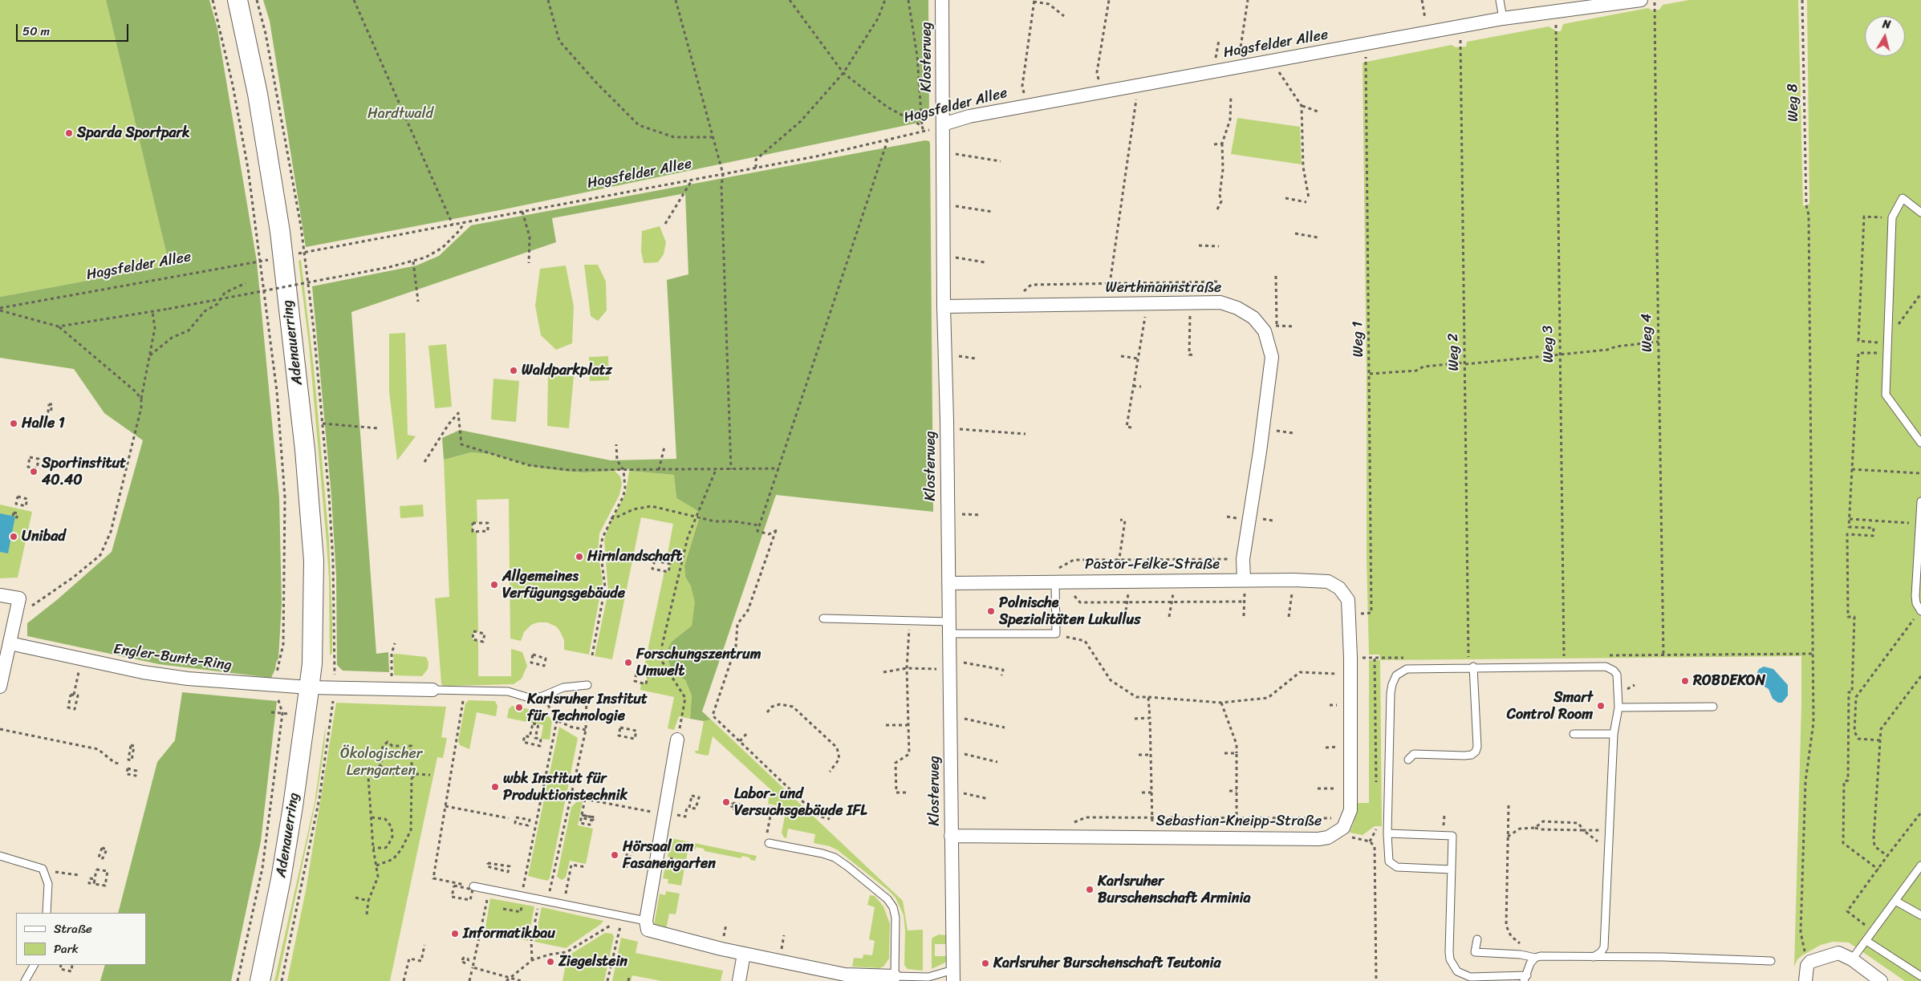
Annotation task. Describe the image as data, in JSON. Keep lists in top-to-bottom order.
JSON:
{
  "streets": {
    "main road": ["Adenauerring"],
    "street": [
      "Hagsfelder Allee",
      "Klosterweg",
      "Werthmannstraße",
      "Pastor-Felke-Straße",
      "Engler-Bunte-Ring",
      "Sebastian-Kneipp-Straße"
    ],
    "path": [
      "Weg 8",
      "Weg 4",
      "Weg 1",
      "Weg 3",
      "Weg 2"
    ]
  },
  "crossings": [
    ["Hagsfelder Allee", "Klosterweg"],
    ["Hagsfelder Allee", "Adenauerring"],
    ["Klosterweg", "Werthmannstraße"],
    ["Klosterweg", "Pastor-Felke-Straße"],
    ["Klosterweg", "Sebastian-Kneipp-Straße"],
    ["Werthmannstraße", "Pastor-Felke-Straße"],
    ["Adenauerring", "Engler-Bunte-Ring"]
  ],
  "parks": ["Hardtwald", "Ökologischer Lerngarten"],
  "places": [
    "Sparda Sportpark",
    "Waldparkplatz",
    "Halle 1",
    "Sportinstitut 40.40",
    "Unibad",
    "Hirnlandschaft",
    "Allgemeines Verfügungsgebäude",
    "Polnische Spezialitäten Lukullus",
    "Forschungszentrum Umwelt",
    "ROBDEKON",
    "Smart Control Room",
    "Karlsruher Institut für Technologie",
    "wbk Institut für Produktionstechnik",
    "Labor- und Versuchsgebäude IFL",
    "Hörsaal am Fasanengarten",
    "Karlsruher Burschenschaft Arminia",
    "Informatikbau",
    "Ziegelstein",
    "Karlsruher Burschenschaft Teutonia"
  ],
  "legend": ["Straße", "Park"],
  "scale_bar": "50 m",
  "north": "top"
}
